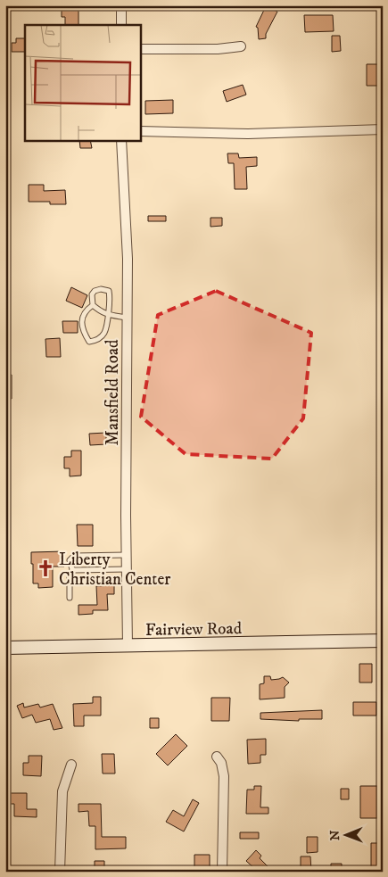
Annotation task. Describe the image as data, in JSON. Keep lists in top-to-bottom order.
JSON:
{
  "streets": {
    "main road": ["Fairview Road"],
    "street": ["Mansfield Road"]
  },
  "crossings": [
    ["Mansfield Road", "Fairview Road"]
  ],
  "places": {
    "church": ["Liberty Christian Center"]
  },
  "north": "left"
}
